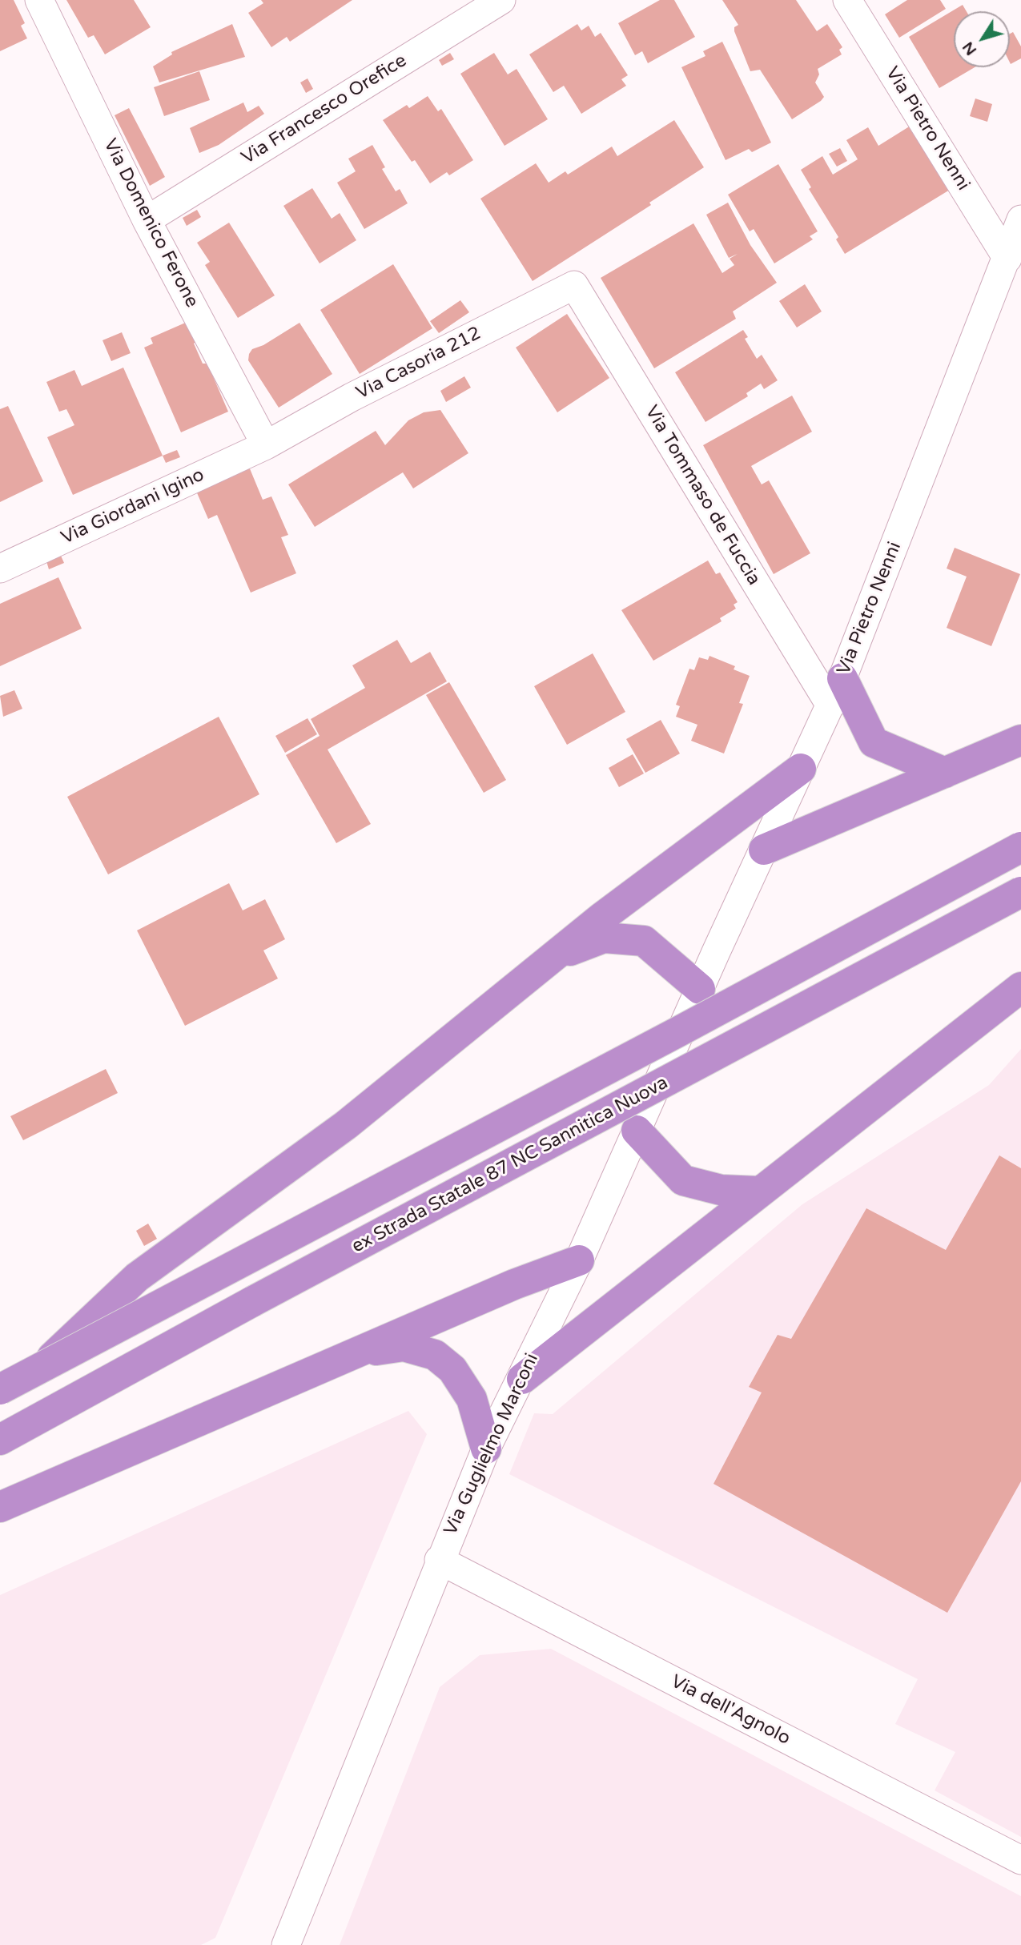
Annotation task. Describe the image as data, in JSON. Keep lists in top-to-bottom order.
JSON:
{
  "streets": {
    "highway": ["ex Strada Statale 87 NC Sannitica Nuova"],
    "street": [
      "Via Francesco Orefice",
      "Via Pietro Nenni",
      "Via Domenico Ferone",
      "Via Casoria 212",
      "Via Tommaso de Fuccia",
      "Via Giordani Igino",
      "Via Guglielmo Marconi",
      "Via dell'Agnolo"
    ]
  },
  "crossings": [
    ["Via Francesco Orefice", "Via Domenico Ferone"],
    ["Via Pietro Nenni", "Via Tommaso de Fuccia"],
    ["Via Pietro Nenni", "Via Guglielmo Marconi"],
    ["Via Domenico Ferone", "Via Casoria 212"],
    ["Via Domenico Ferone", "Via Giordani Igino"],
    ["Via Casoria 212", "Via Tommaso de Fuccia"],
    ["Via Casoria 212", "Via Giordani Igino"],
    ["Via Guglielmo Marconi", "Via dell'Agnolo"]
  ],
  "north": "bottom left"
}
